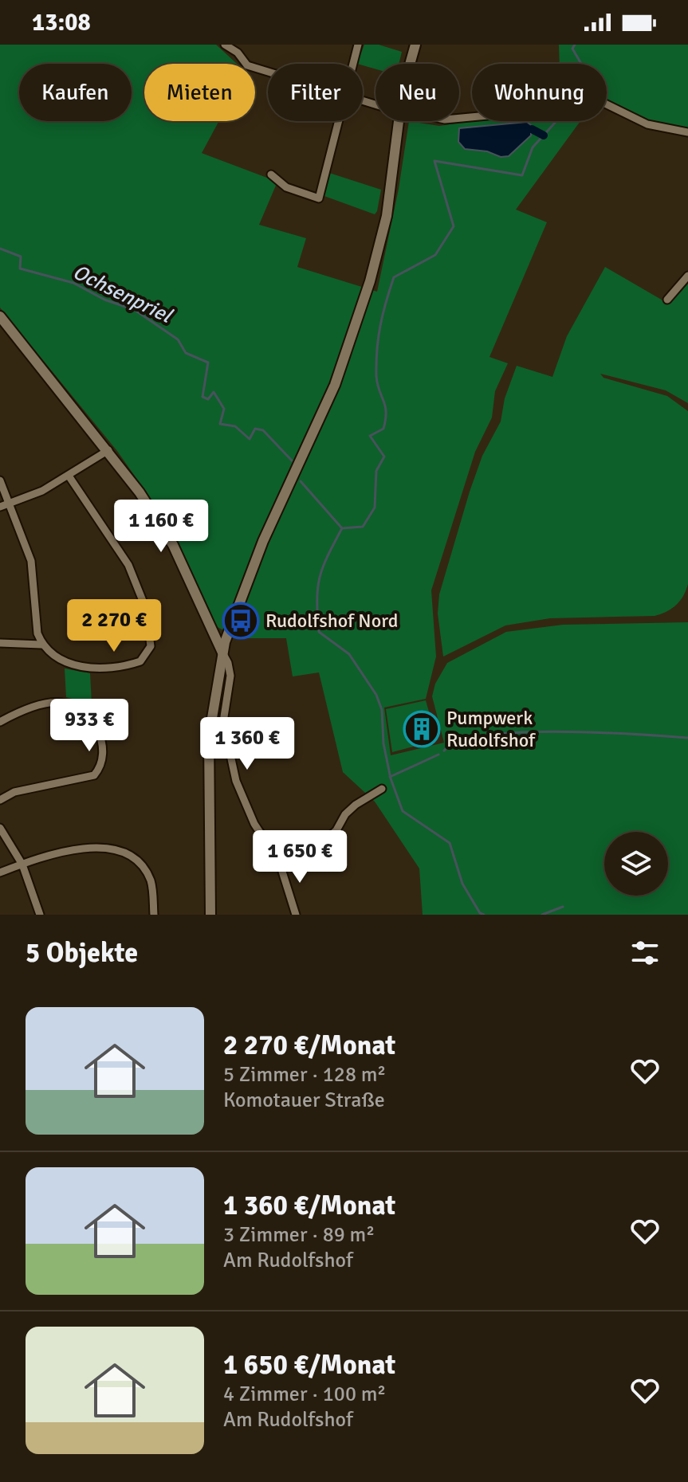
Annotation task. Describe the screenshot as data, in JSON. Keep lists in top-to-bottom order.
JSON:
{
  "water": ["Ochsenpriel"],
  "places": {
    "bus stop": ["Rudolfshof Nord"],
    "building": ["Pumpwerk Rudolfshof"]
  },
  "page": {
    "status": "13:08",
    "chip": [
      "Kaufen",
      "Mieten",
      "Filter",
      "Neu",
      "Wohnung"
    ],
    "price": [
      "1 160 €",
      "2 270 €",
      "933 €",
      "1 360 €",
      "1 650 €"
    ],
    "heading": "5 Objekte",
    "list": [
      {
        "name": "2 270 €/Monat",
        "note": "5 Zimmer · 128 m² · Komotauer Straße"
      },
      {
        "name": "1 360 €/Monat",
        "note": "3 Zimmer · 89 m² · Am Rudolfshof"
      },
      {
        "name": "1 650 €/Monat",
        "note": "4 Zimmer · 100 m² · Am Rudolfshof"
      }
    ]
  }
}
